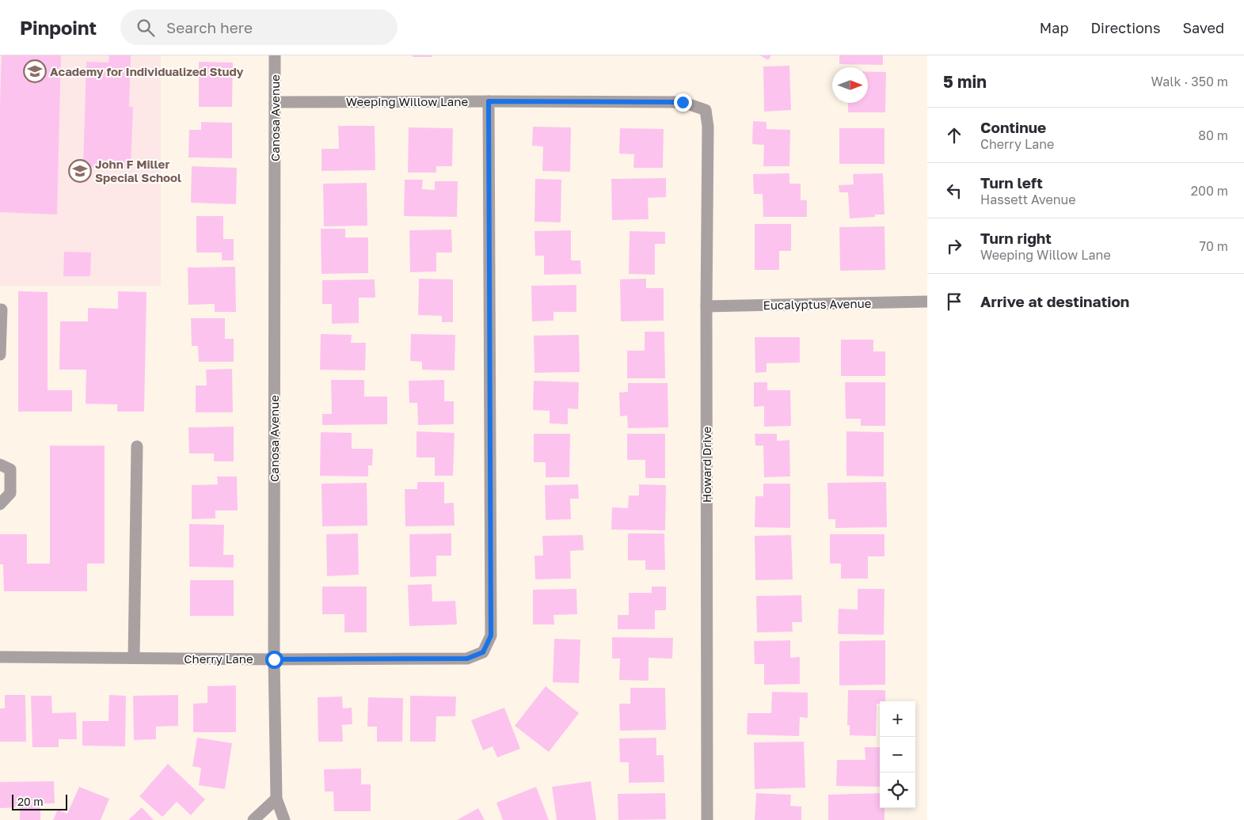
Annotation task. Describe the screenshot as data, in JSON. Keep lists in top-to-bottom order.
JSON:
{
  "streets": {
    "street": [
      "Weeping Willow Lane",
      "Canosa Avenue",
      "Eucalyptus Avenue",
      "Howard Drive",
      "Cherry Lane"
    ]
  },
  "crossings": [
    ["Weeping Willow Lane", "Canosa Avenue"],
    ["Weeping Willow Lane", "Howard Drive"],
    ["Weeping Willow Lane", "Cherry Lane"],
    ["Canosa Avenue", "Cherry Lane"],
    ["Eucalyptus Avenue", "Howard Drive"]
  ],
  "places": {
    "school or university": ["Academy for Individualized Study", "John F Miller Special School"]
  },
  "scale_bar": "20 m",
  "north": "right",
  "page": {
    "header": "Pinpoint",
    "search": "Search here",
    "nav": ["Map", "Directions", "Saved"],
    "heading": ["5 min", "Walk · 350 m"],
    "list": [
      ["Continue", "Cherry Lane", "80 m"],
      ["Turn left", "Hassett Avenue", "200 m"],
      ["Turn right", "Weeping Willow Lane", "70 m"],
      "Arrive at destination"
    ],
    "map_buttons": ["+", "−"],
    "scale": "20 m"
  }
}
